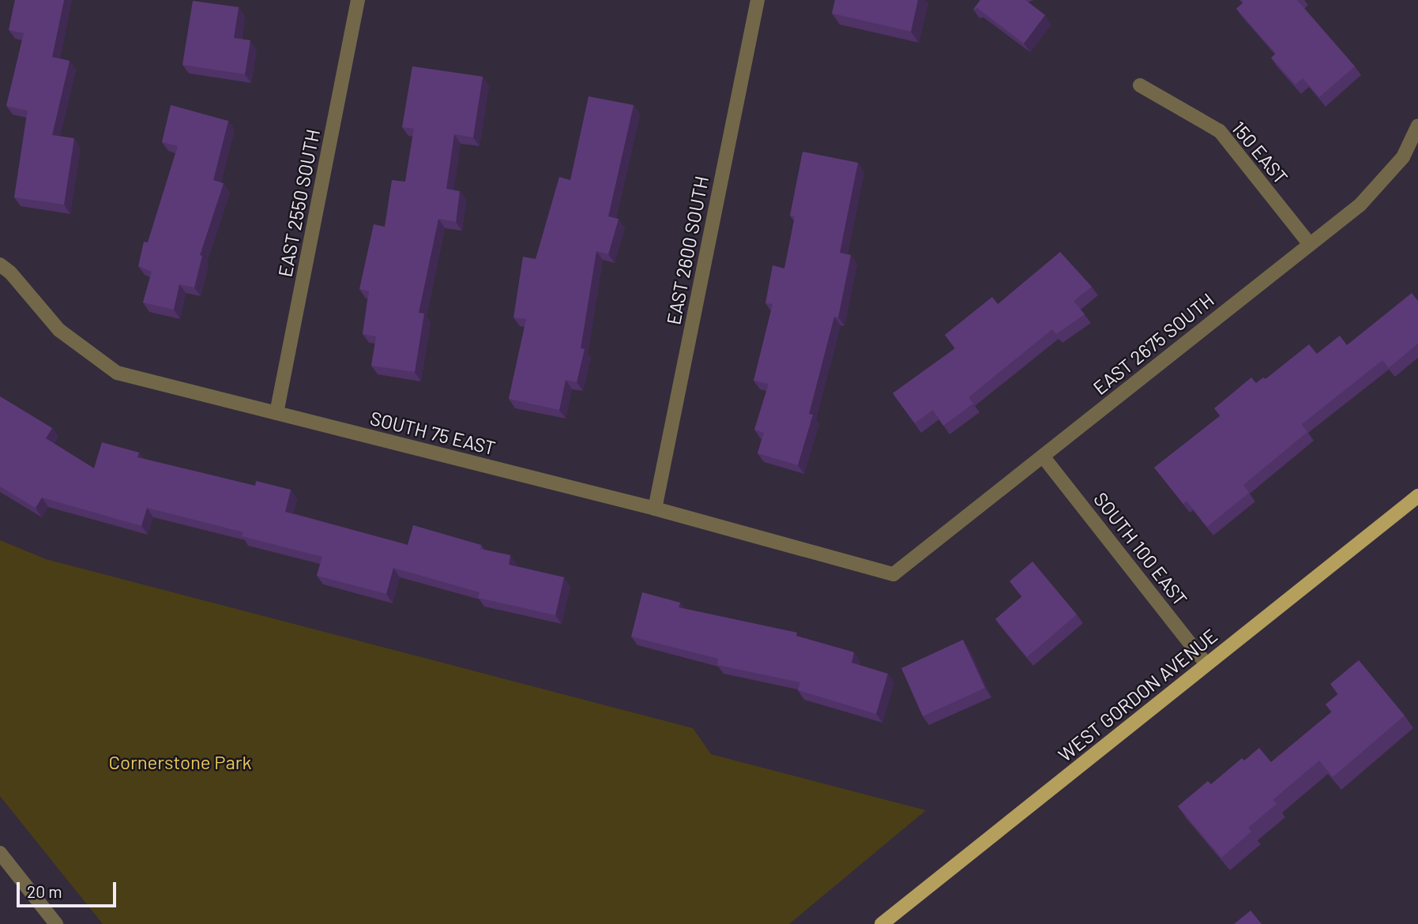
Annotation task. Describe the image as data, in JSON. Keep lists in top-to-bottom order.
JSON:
{
  "streets": {
    "main road": ["WEST GORDON AVENUE"],
    "street": [
      "150 EAST",
      "EAST 2550 SOUTH",
      "EAST 2600 SOUTH",
      "EAST 2675 SOUTH",
      "SOUTH 75 EAST",
      "SOUTH 100 EAST"
    ]
  },
  "crossings": [
    ["150 EAST", "EAST 2675 SOUTH"],
    ["EAST 2550 SOUTH", "SOUTH 75 EAST"],
    ["EAST 2600 SOUTH", "SOUTH 75 EAST"],
    ["EAST 2675 SOUTH", "SOUTH 75 EAST"],
    ["EAST 2675 SOUTH", "SOUTH 100 EAST"],
    ["SOUTH 100 EAST", "WEST GORDON AVENUE"]
  ],
  "parks": ["Cornerstone Park"],
  "scale_bar": "20 m"
}
